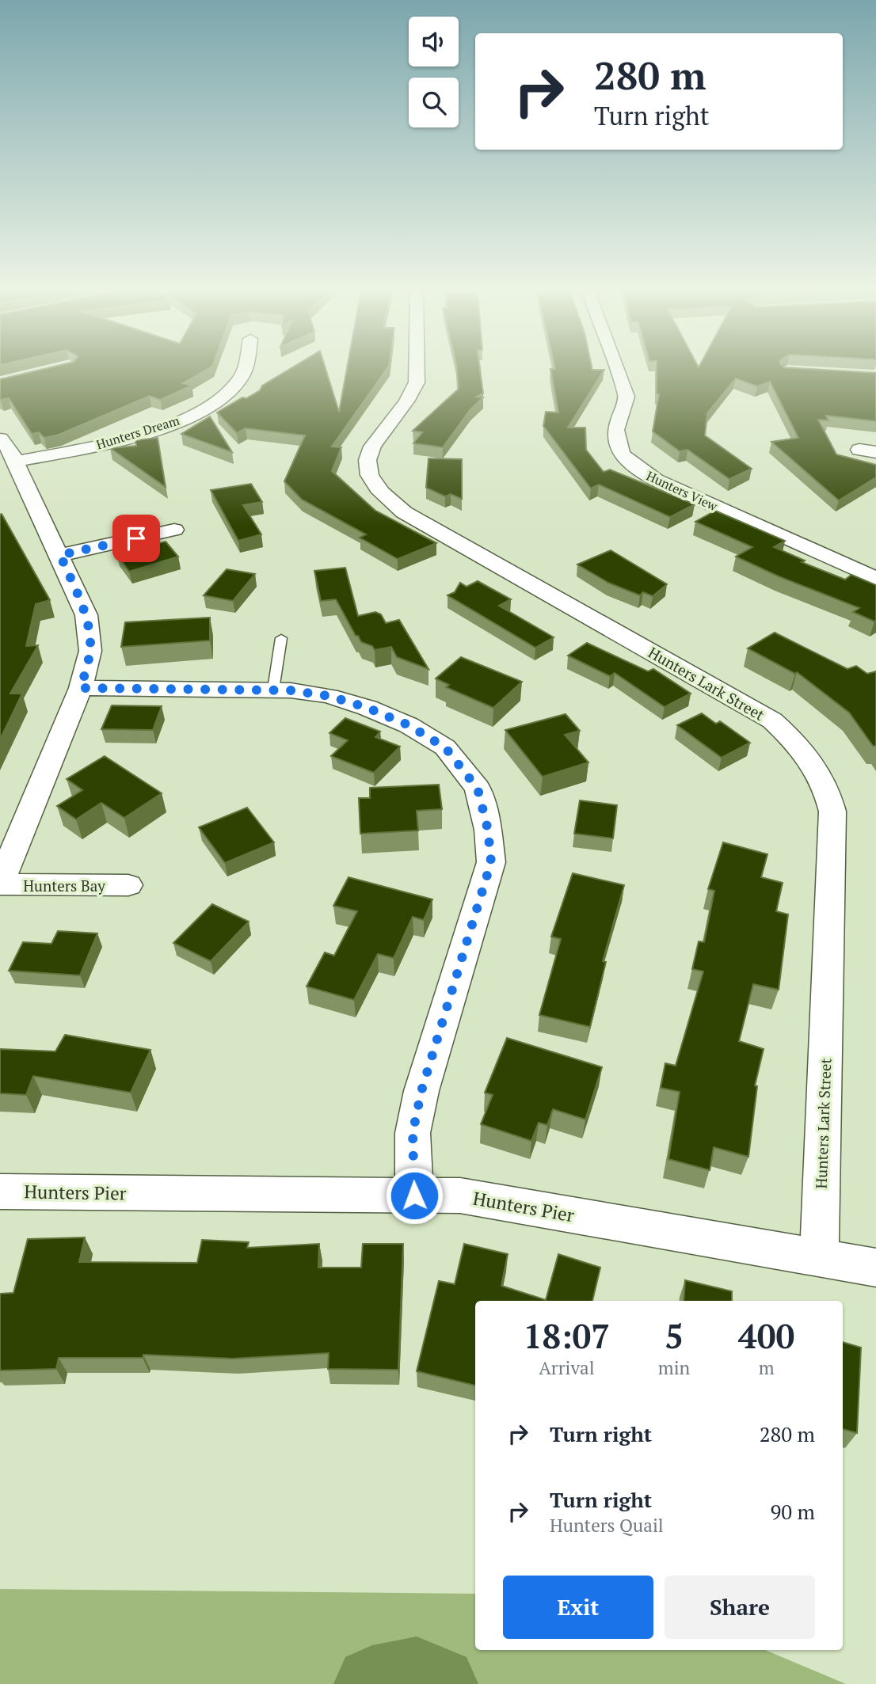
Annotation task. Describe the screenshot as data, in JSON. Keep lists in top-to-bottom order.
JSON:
{
  "streets": {
    "street": [
      "Hunters Dream",
      "Hunters View",
      "Hunters Lark Street",
      "Hunters Bay",
      "Hunters Pier"
    ]
  },
  "crossings": [
    ["Hunters Lark Street", "Hunters Pier"]
  ],
  "page": {
    "turn": ["280 m", "Turn right"],
    "eta": [
      "18:07",
      "Arrival",
      "5",
      "min",
      "400",
      "m"
    ],
    "list": [
      {
        "name": "Turn right",
        "value": "280 m"
      },
      {
        "name": "Turn right",
        "note": "Hunters Quail",
        "value": "90 m"
      }
    ],
    "buttons": ["Exit", "Share"]
  }
}
